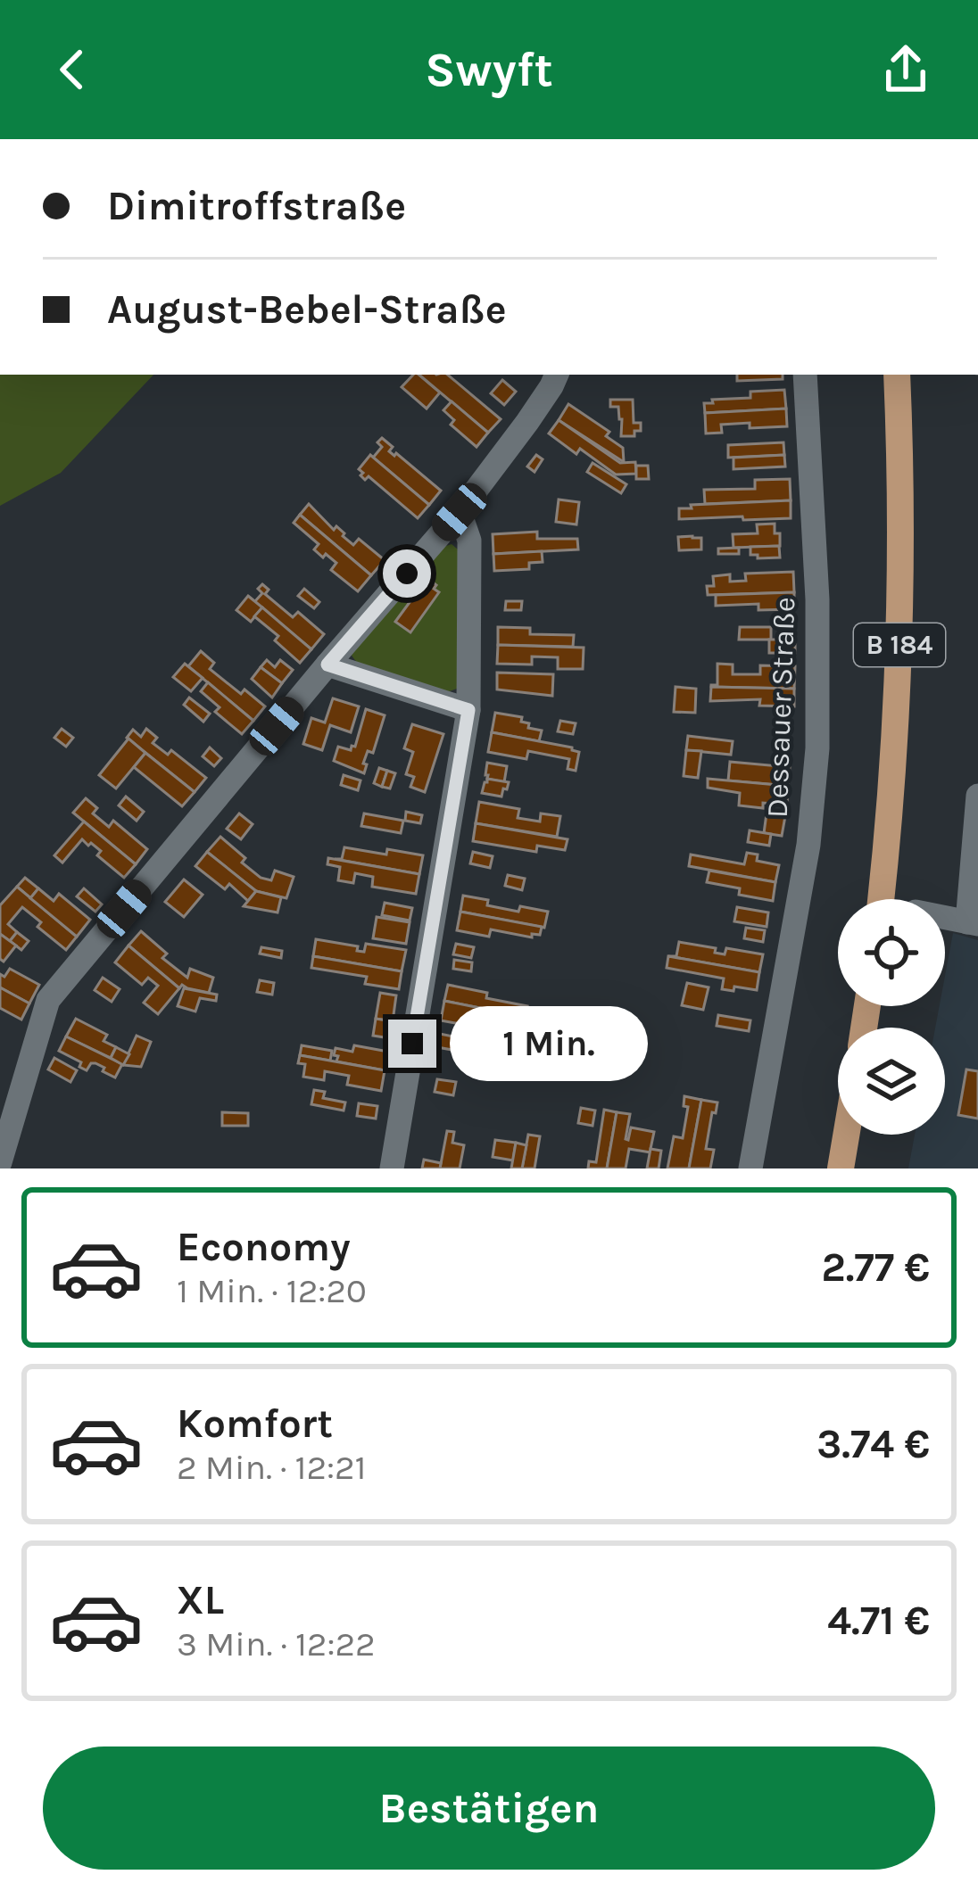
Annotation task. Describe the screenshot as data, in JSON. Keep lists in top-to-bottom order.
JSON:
{
  "streets": {
    "main road": ["B 184"],
    "street": ["Dessauer Straße"]
  },
  "page": {
    "header": "Swyft",
    "banner": ["Dimitroffstraße", "August-Bebel-Straße"],
    "bubble": "1 Min.",
    "list": [
      {
        "name": "Economy",
        "note": "1 Min. · 12:20",
        "value": "2.77 €"
      },
      {
        "name": "Komfort",
        "note": "2 Min. · 12:21",
        "value": "3.74 €"
      },
      {
        "name": "XL",
        "note": "3 Min. · 12:22",
        "value": "4.71 €"
      }
    ],
    "buttons": "Bestätigen"
  }
}
